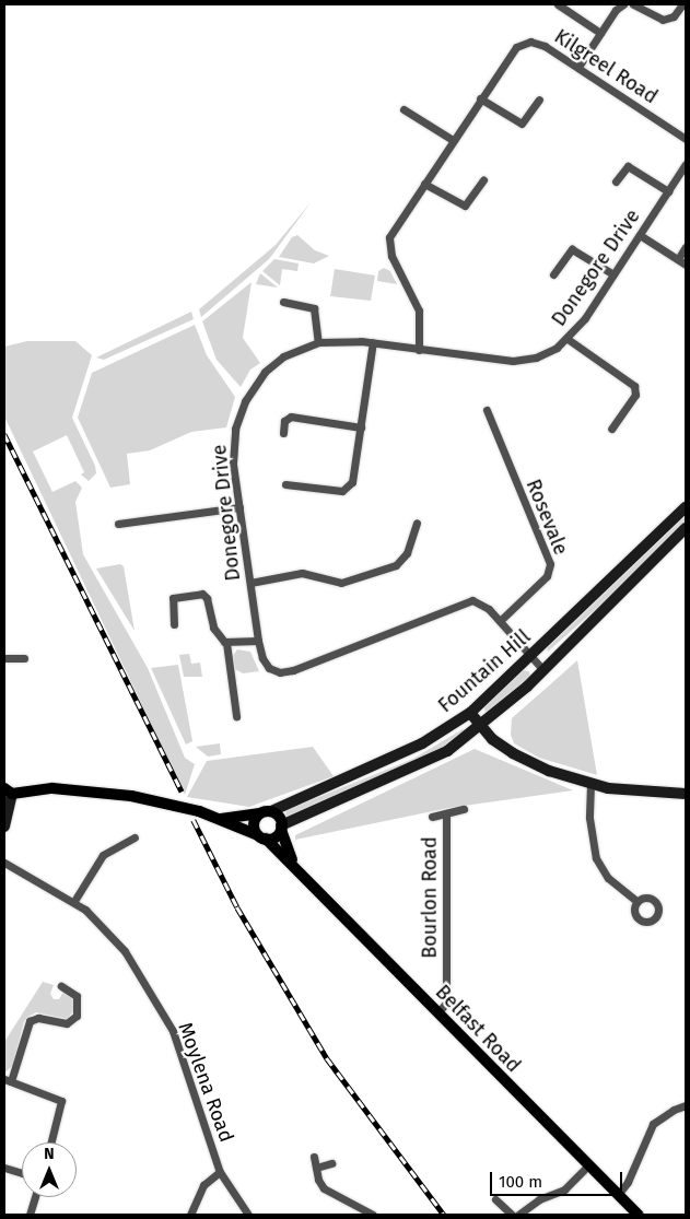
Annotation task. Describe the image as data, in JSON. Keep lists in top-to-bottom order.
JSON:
{
  "streets": {
    "main road": ["Fountain Hill", "Belfast Road"],
    "street": [
      "Kilgreel Road",
      "Donegore Drive",
      "Rosevale",
      "Bourlon Road",
      "Moylena Road"
    ]
  },
  "crossings": [
    ["Kilgreel Road", "Donegore Drive"],
    ["Donegore Drive", "Rosevale"],
    ["Donegore Drive", "Fountain Hill"],
    ["Fountain Hill", "Belfast Road"],
    ["Bourlon Road", "Belfast Road"]
  ],
  "scale_bar": "100 m",
  "north": "top"
}
